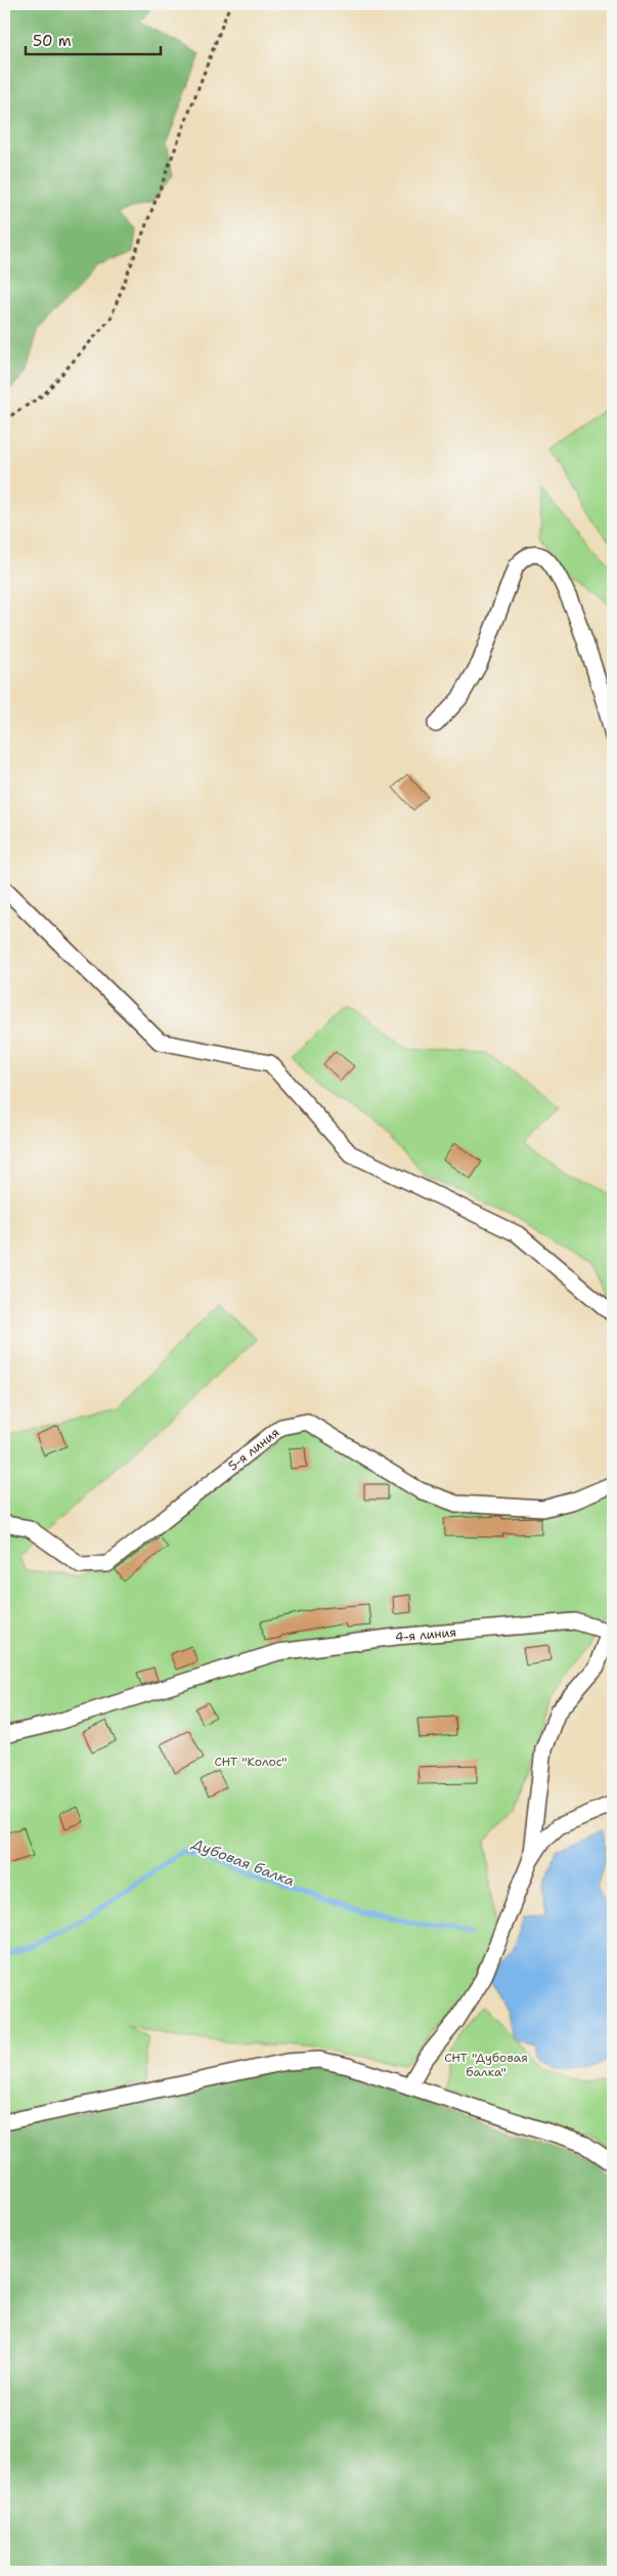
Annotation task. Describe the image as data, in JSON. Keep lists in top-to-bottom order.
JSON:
{
  "streets": {
    "street": ["5-я линия", "4-я линия"]
  },
  "water": ["Дубовая балка"],
  "parks": ["СНТ \"Колос\"", "СНТ \"Дубовая балка\""],
  "scale_bar": "50 m"
}
